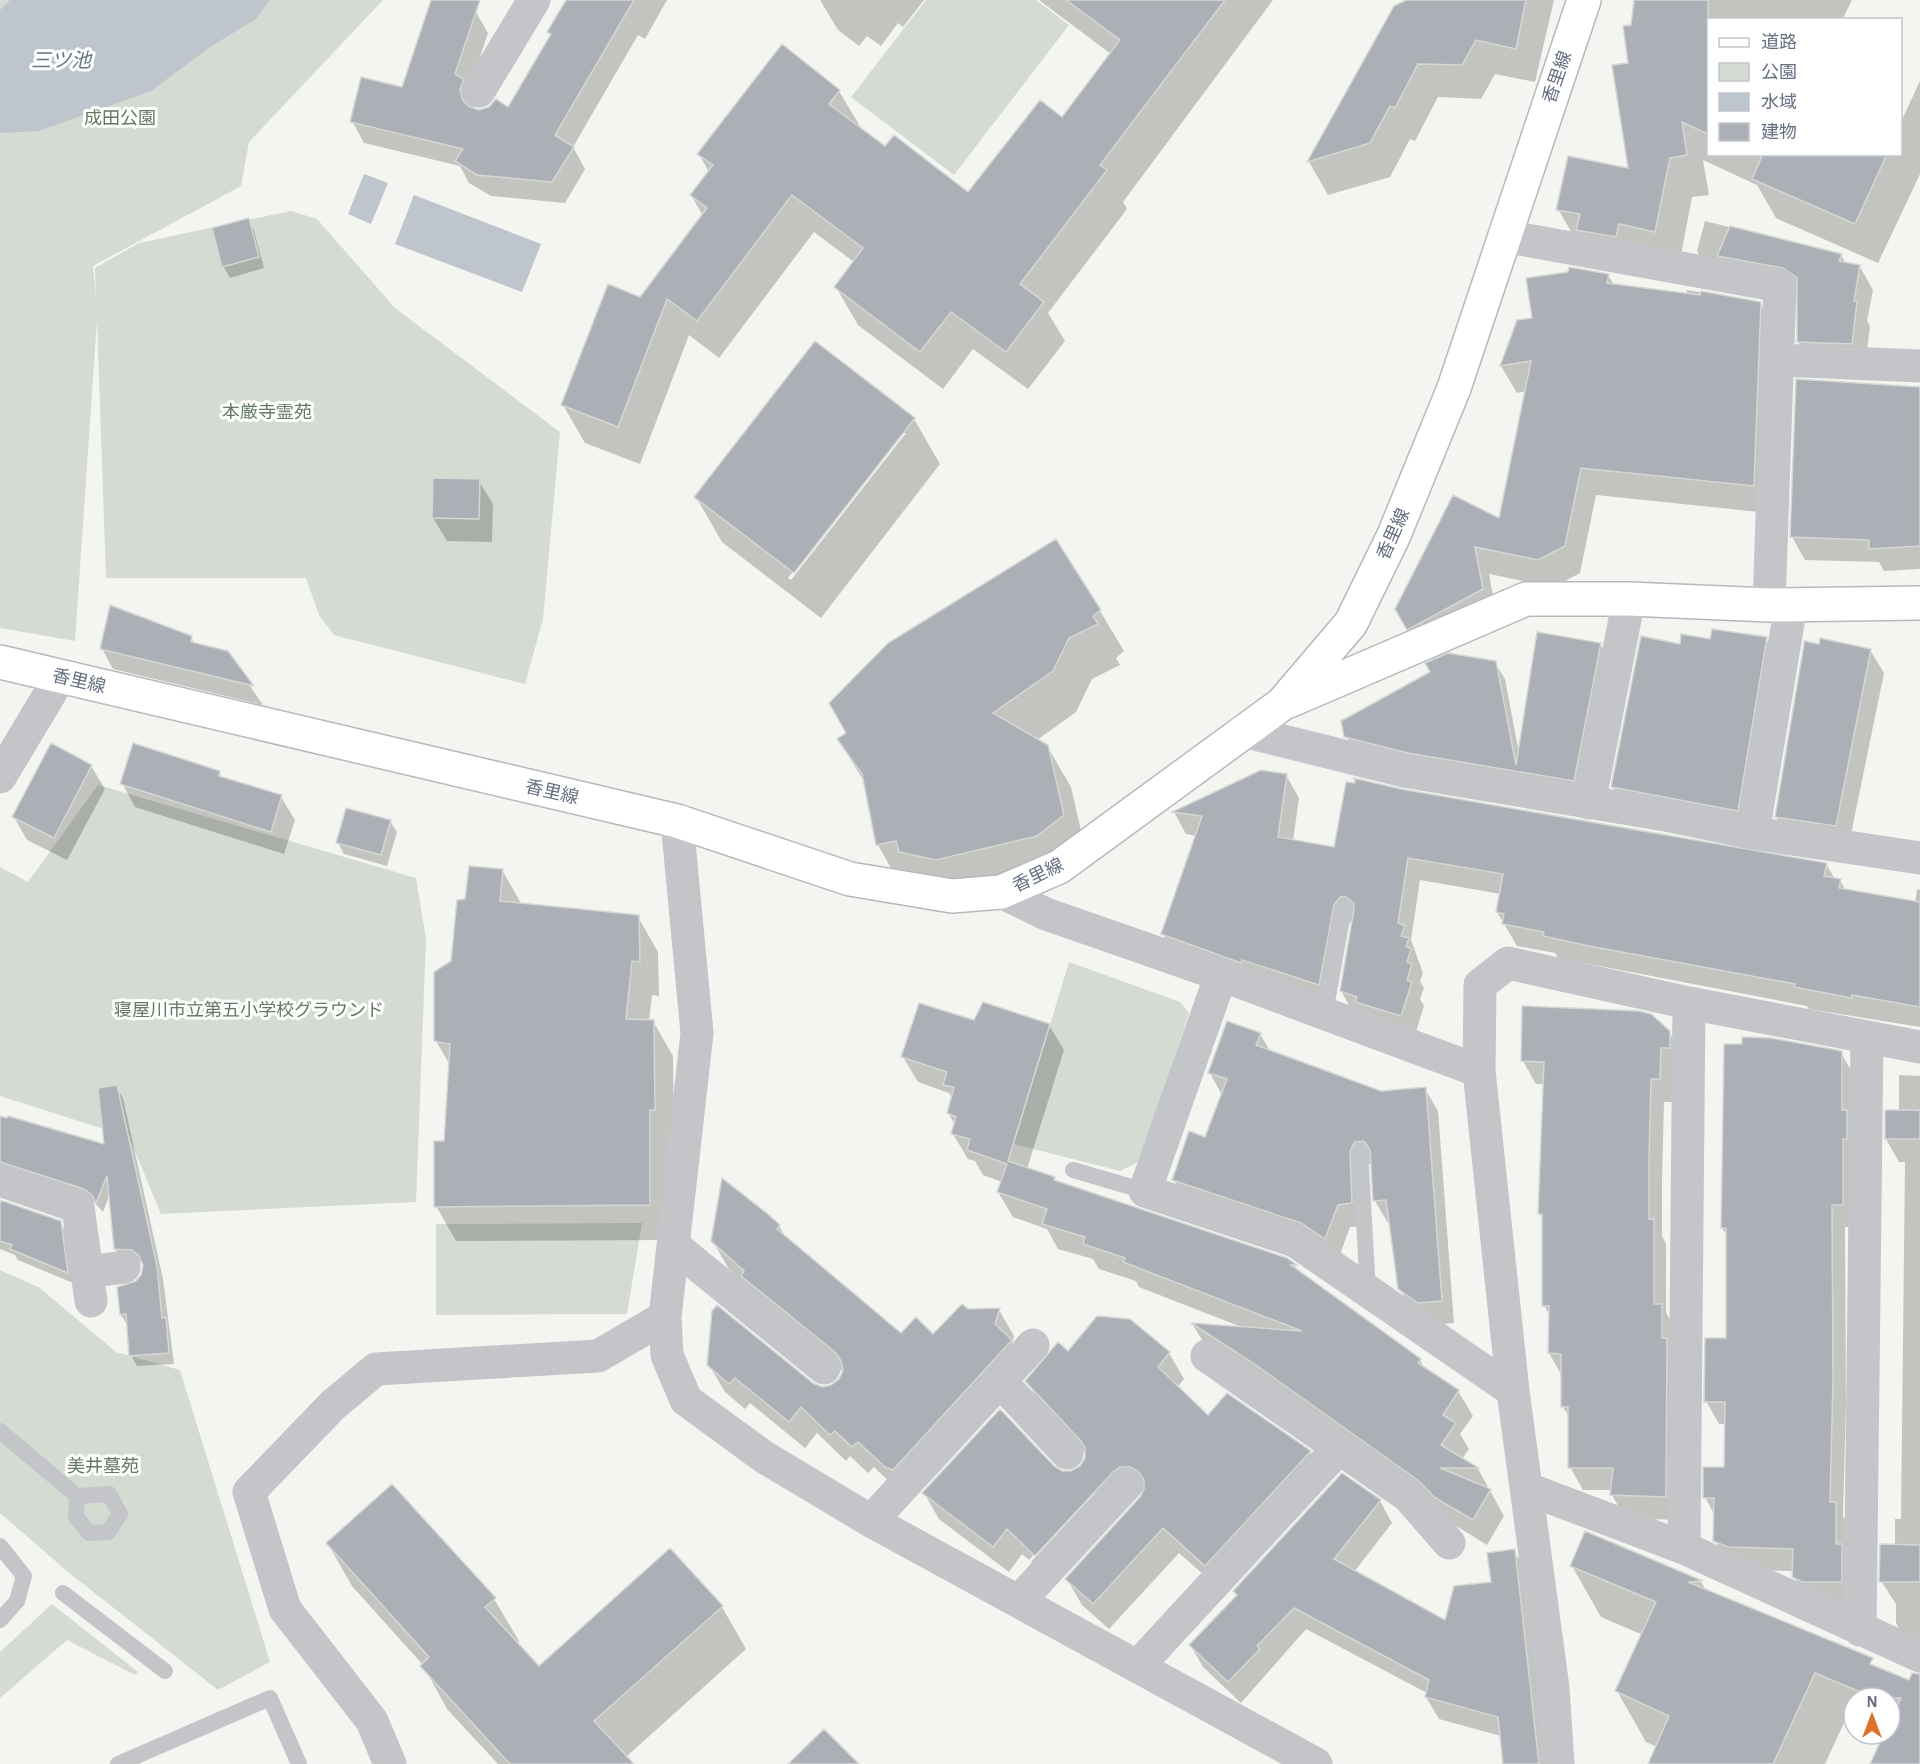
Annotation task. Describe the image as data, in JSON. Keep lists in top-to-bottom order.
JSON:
{
  "streets": {
    "street": ["香里線"]
  },
  "water": ["三ツ池"],
  "parks": [
    "成田公園",
    "本厳寺霊苑",
    "寝屋川市立第五小学校グラウンド",
    "美井墓苑"
  ],
  "legend": [
    "道路",
    "公園",
    "水域",
    "建物"
  ],
  "north": "top"
}
